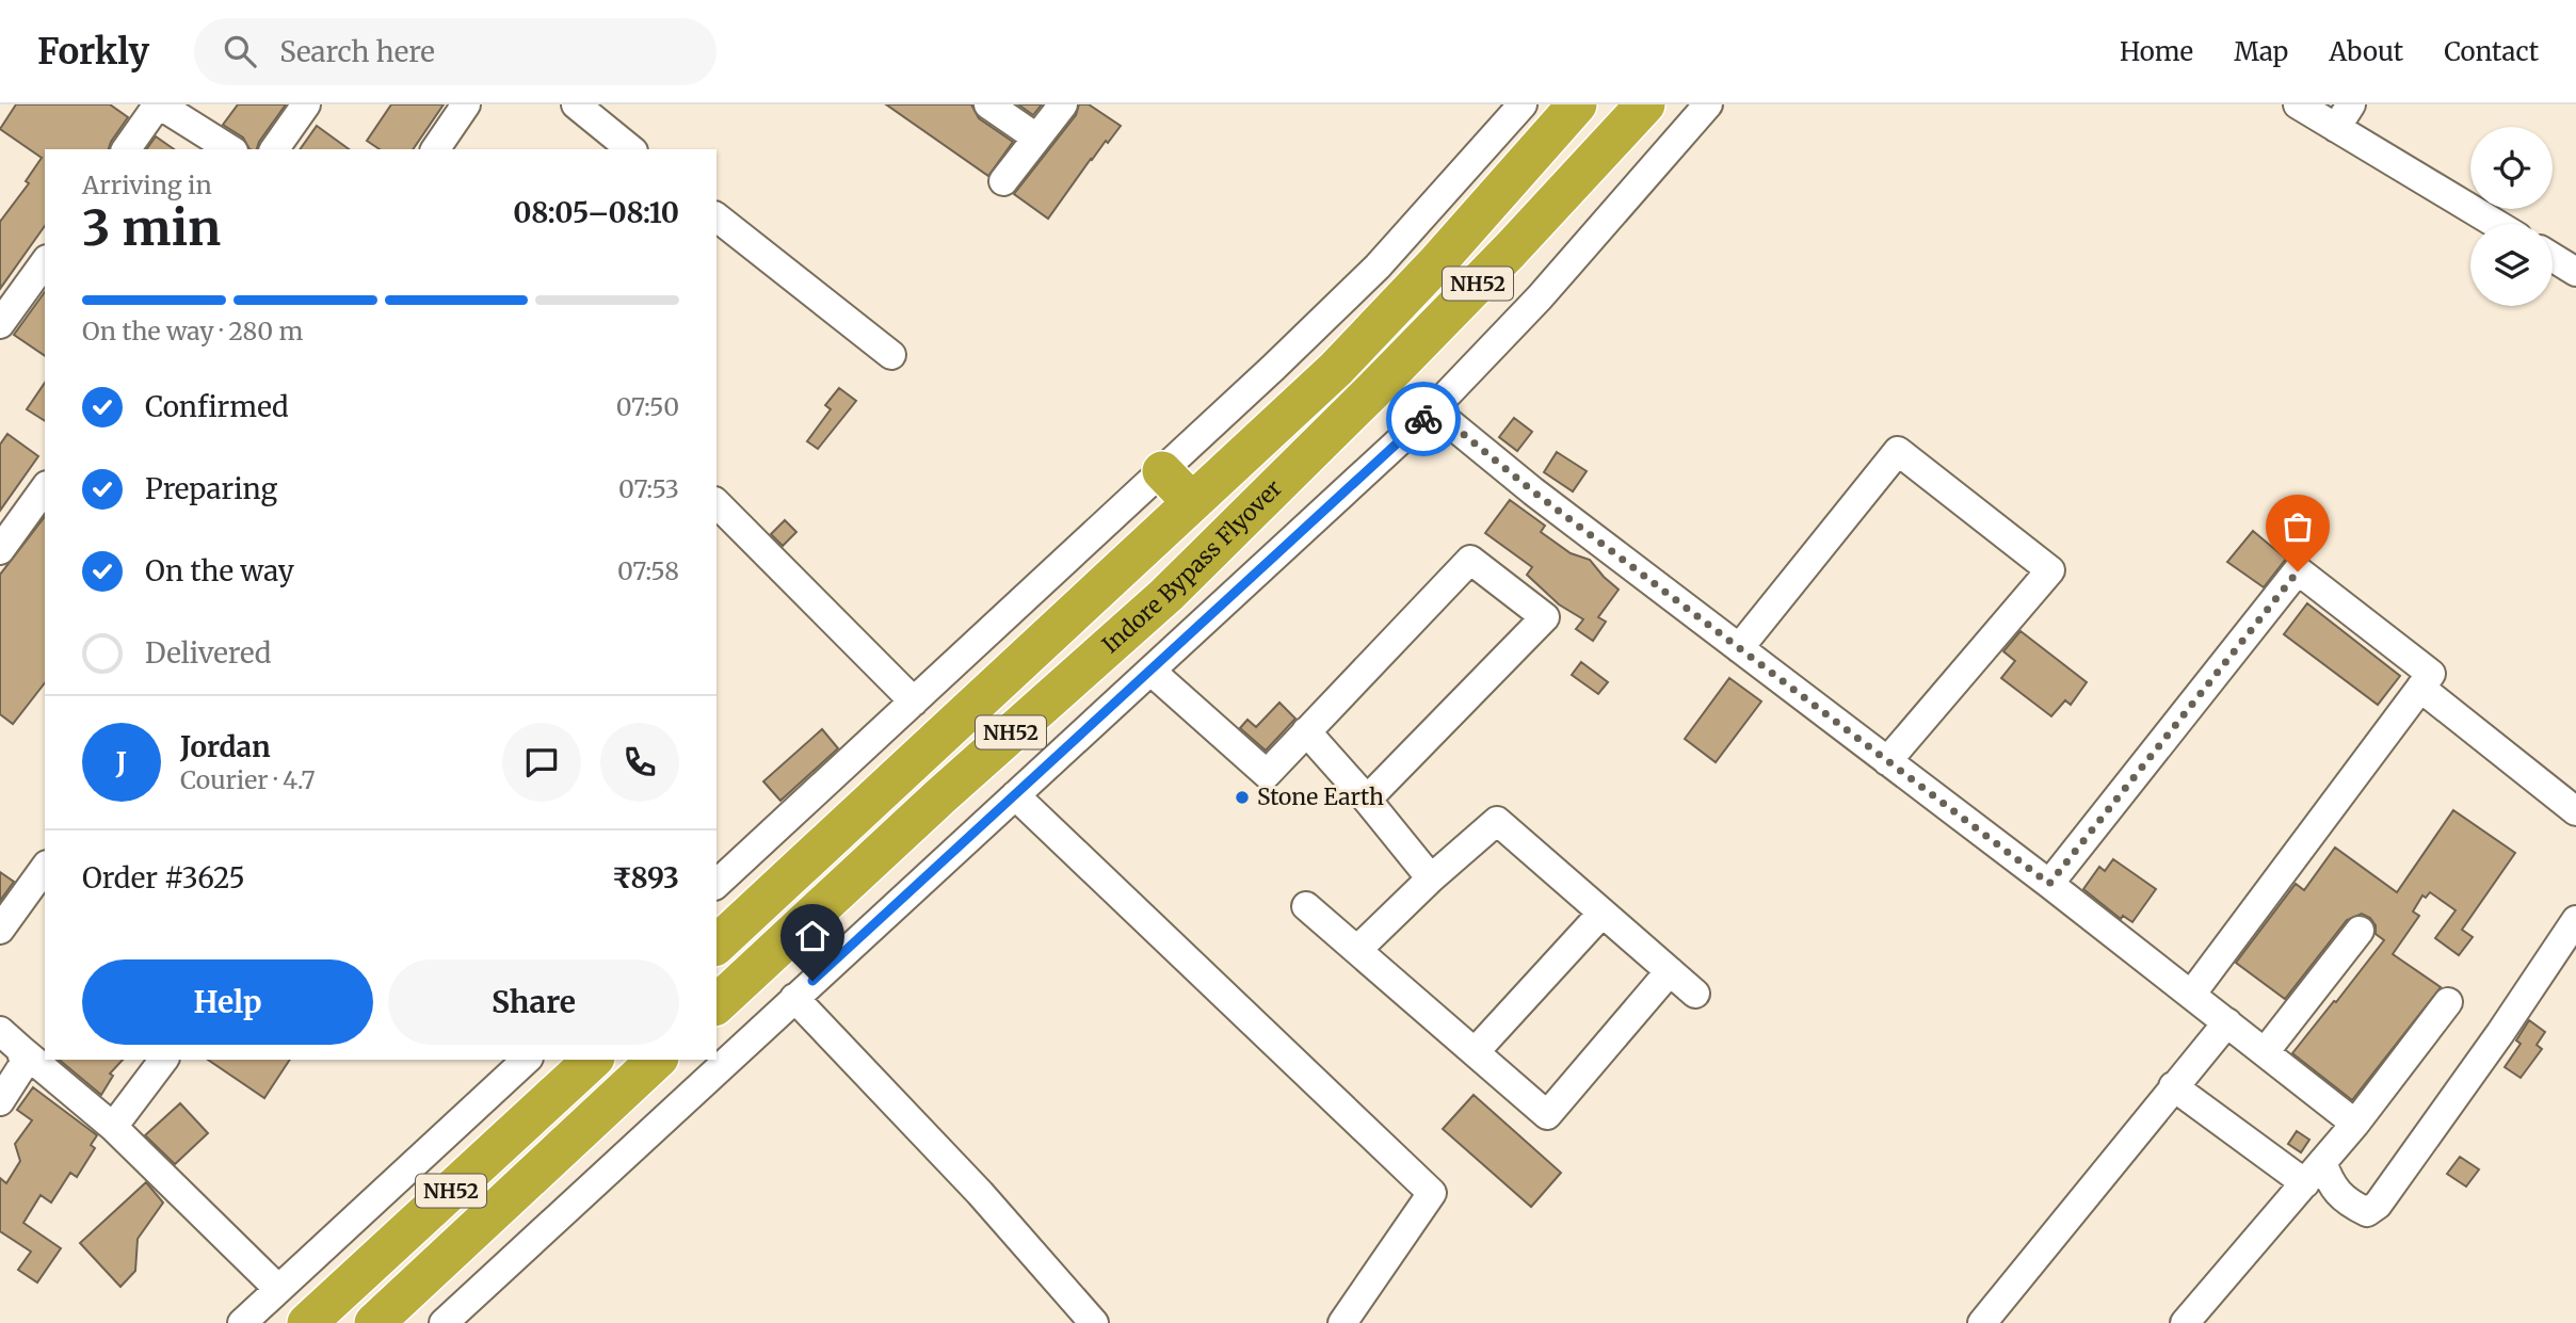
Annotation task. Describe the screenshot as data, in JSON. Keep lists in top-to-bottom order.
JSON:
{
  "streets": {
    "highway": ["NH52", "Indore Bypass Flyover"]
  },
  "places": ["Stone Earth"],
  "page": {
    "header": "Forkly",
    "search": "Search here",
    "nav": [
      "Home",
      "Map",
      "About",
      "Contact"
    ],
    "heading": ["3 min", "Arriving in", "08:05–08:10"],
    "panel": [
      "Jordan",
      "Courier · 4.7",
      "Order #3625",
      "₹893"
    ],
    "bar": "On the way · 280 m",
    "list": [
      ["Confirmed", "07:50"],
      ["Preparing", "07:53"],
      ["On the way", "07:58"],
      "Delivered"
    ],
    "round": "J",
    "buttons": ["Help", "Share"]
  }
}
